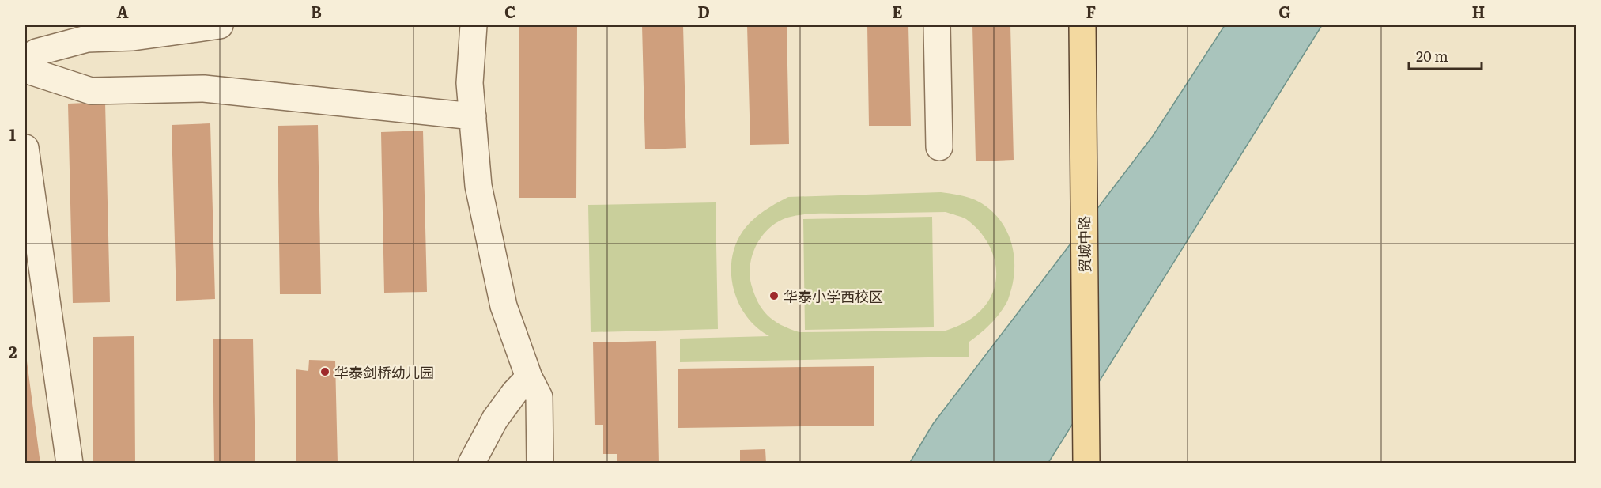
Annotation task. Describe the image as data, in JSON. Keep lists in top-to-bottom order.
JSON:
{
  "streets": {
    "main road": ["贸城中路"]
  },
  "places": ["华泰小学西校区", "华泰剑桥幼儿园"],
  "scale_bar": "20 m",
  "grid": {
    "columns": [
      "A",
      "B",
      "C",
      "D",
      "E",
      "F",
      "G",
      "H"
    ],
    "rows": ["1", "2"]
  }
}
